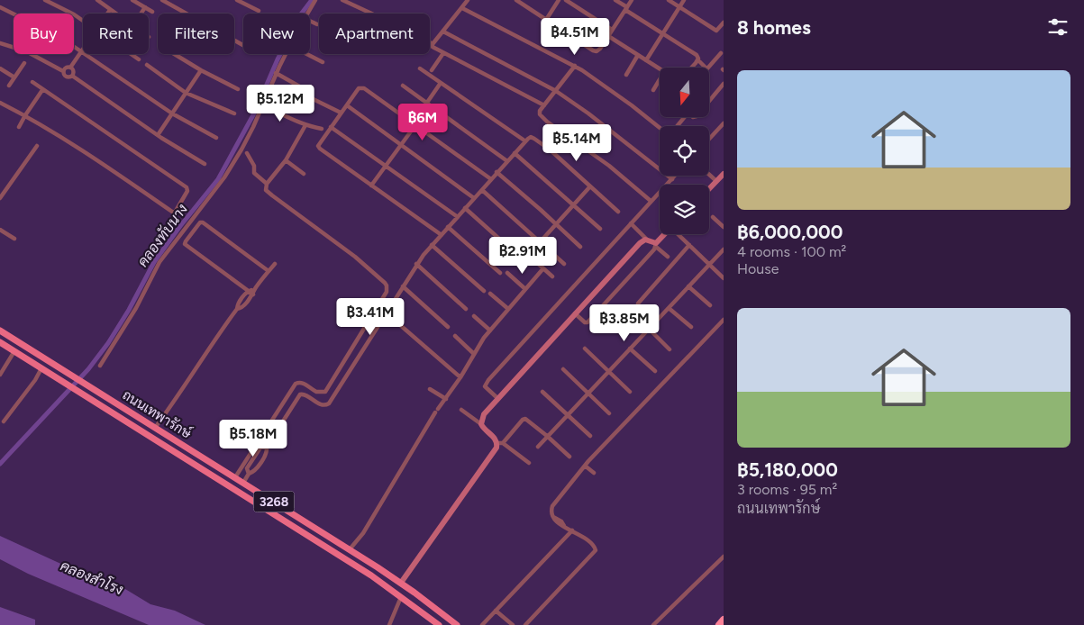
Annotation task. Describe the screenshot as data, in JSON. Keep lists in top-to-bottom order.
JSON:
{
  "streets": {
    "main road": ["ถนนเทพารักษ์", "3268"]
  },
  "water": ["คลองทับนาง", "คลองสำโรง"],
  "north": "bottom",
  "page": {
    "heading": "8 homes",
    "chip": [
      "Buy",
      "Rent",
      "Filters",
      "New",
      "Apartment"
    ],
    "price": [
      "฿4.51M",
      "฿5.12M",
      "฿6M",
      "฿5.14M",
      "฿2.91M",
      "฿3.41M",
      "฿3.85M",
      "฿5.18M"
    ],
    "list": [
      {
        "name": "฿6,000,000",
        "note": "4 rooms · 100 m² · House"
      },
      {
        "name": "฿5,180,000",
        "note": "3 rooms · 95 m² · ถนนเทพารักษ์"
      }
    ]
  }
}
